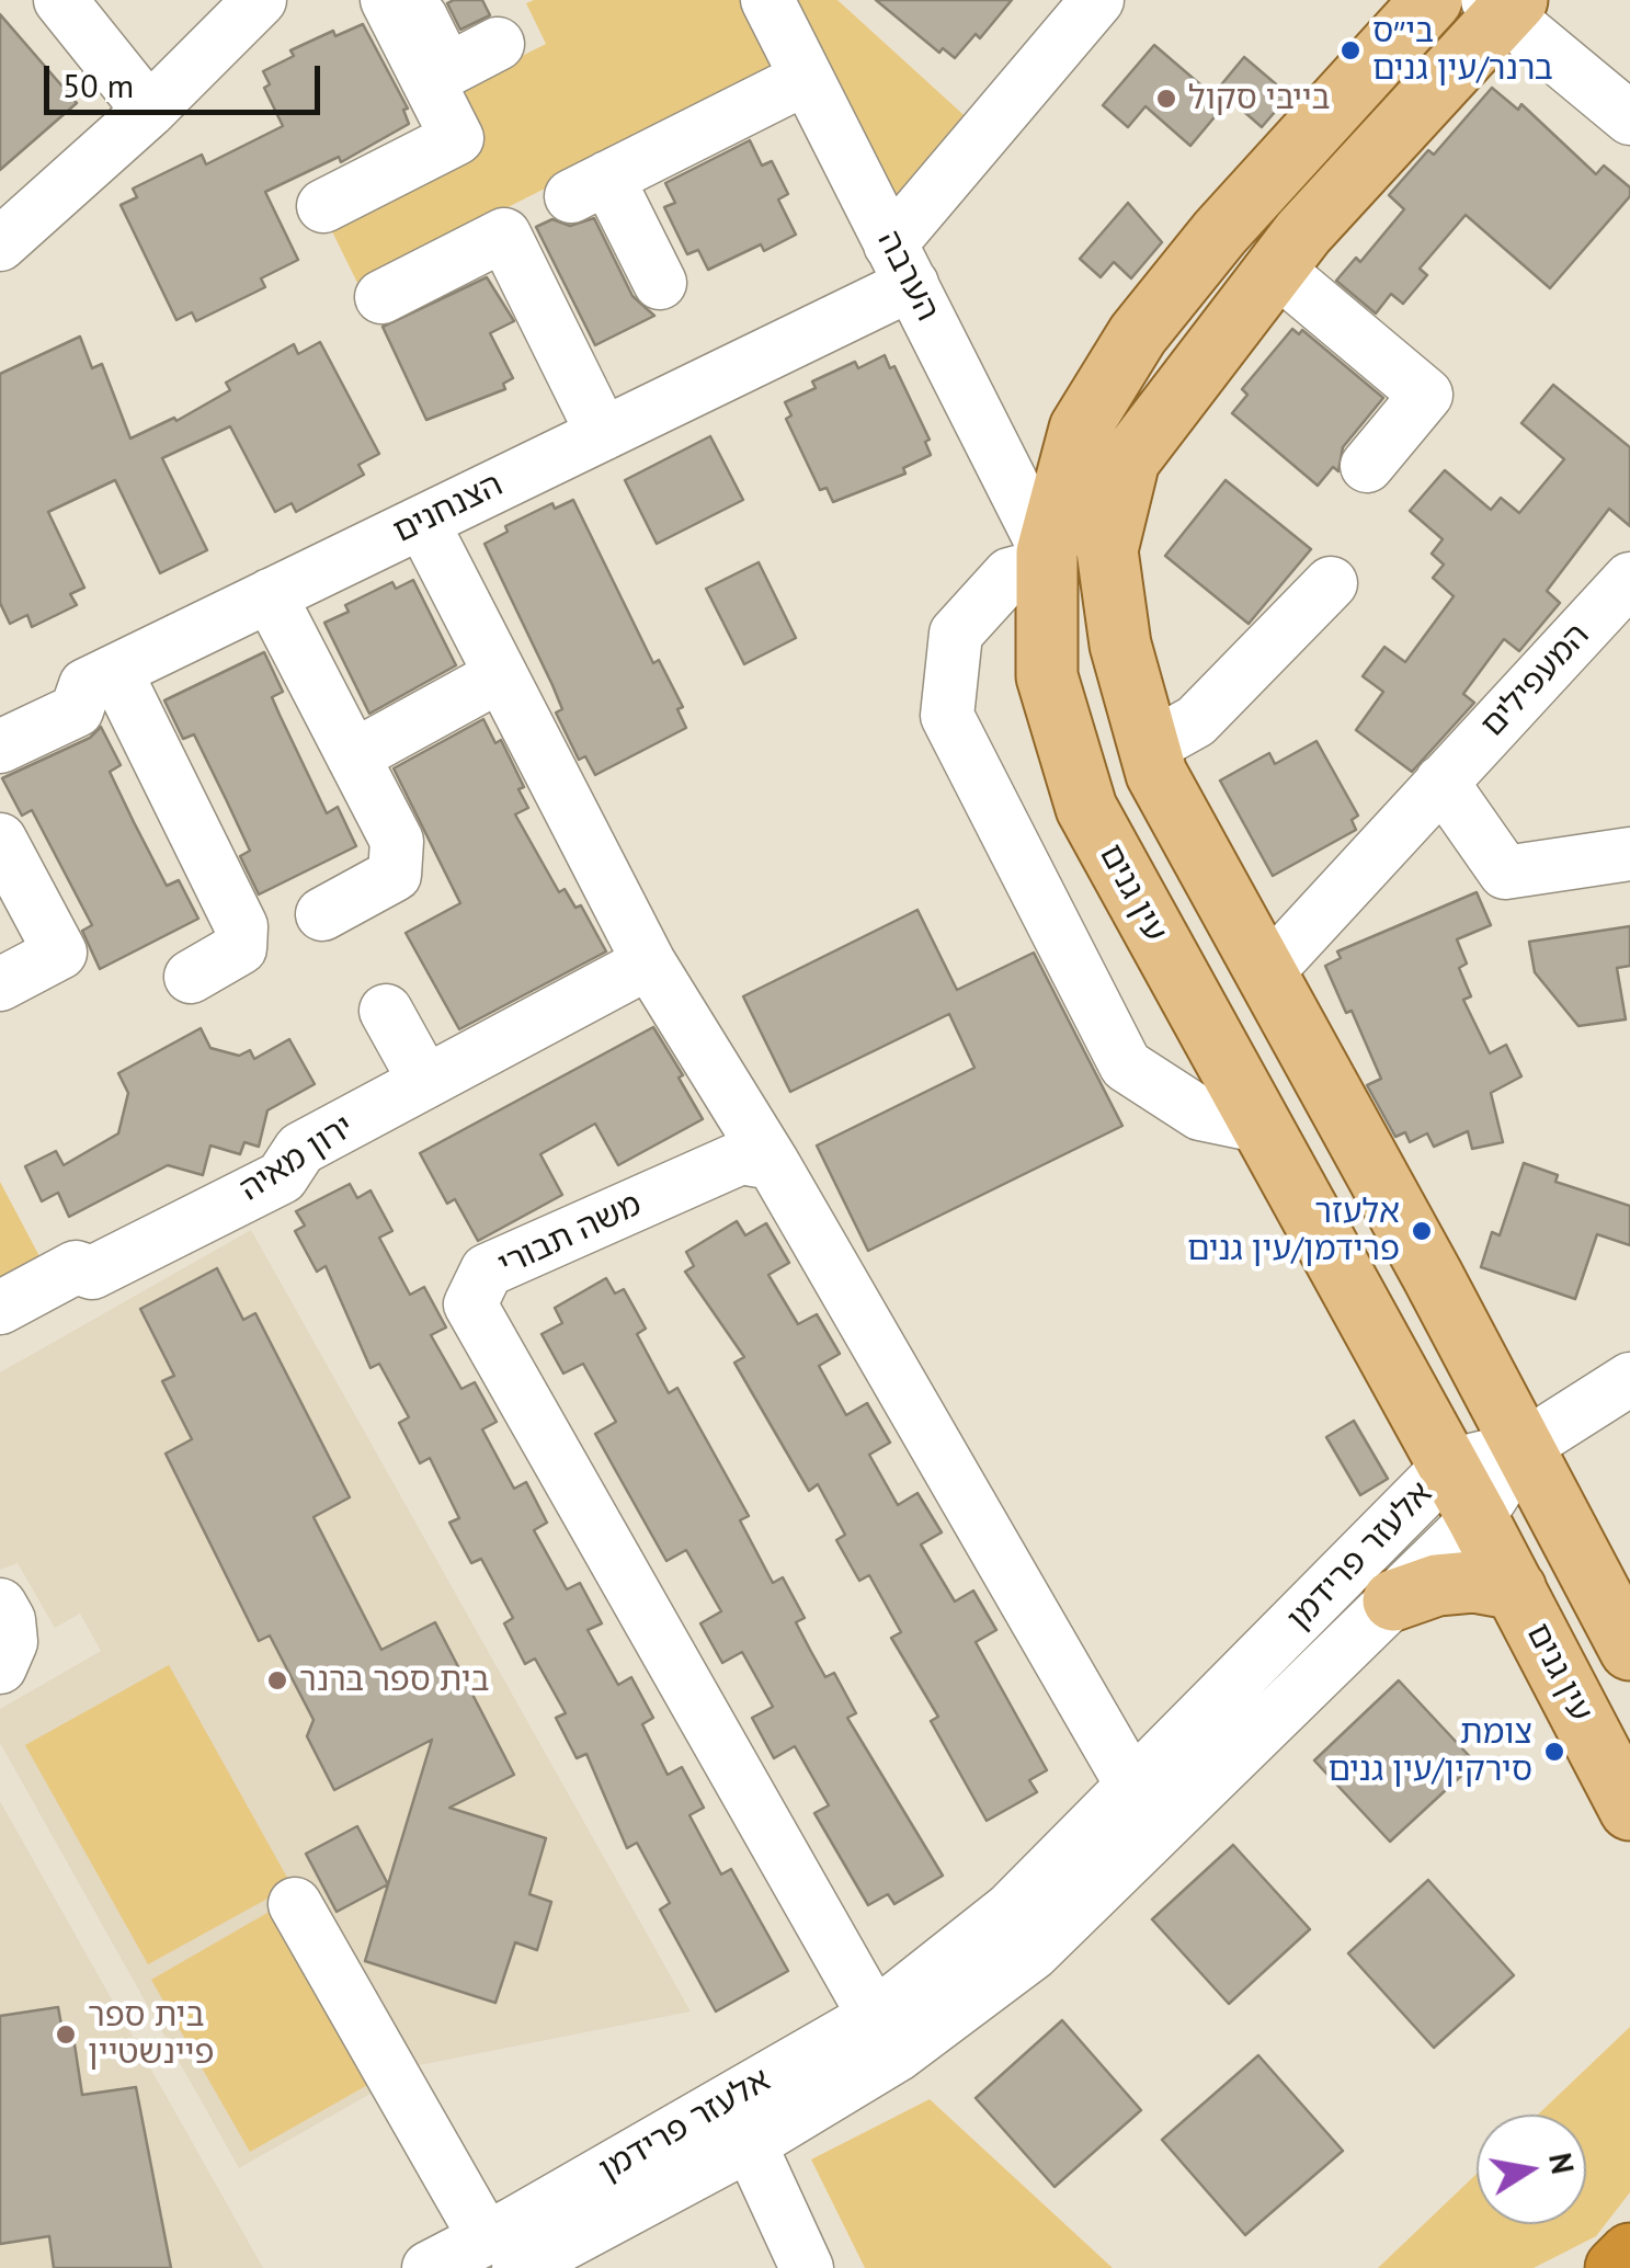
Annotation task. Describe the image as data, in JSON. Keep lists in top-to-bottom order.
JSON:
{
  "streets": {
    "main road": ["עין גנים"],
    "street": [
      "הערבה",
      "הצנחנים",
      "המעפילים",
      "ירון מאיה",
      "משה תבורי",
      "אלעזר פרידמן"
    ]
  },
  "crossings": [
    ["הערבה", "הצנחנים"],
    ["הערבה", "עין גנים"],
    ["עין גנים", "אלעזר פרידמן"],
    ["משה תבורי", "אלעזר פרידמן"]
  ],
  "places": [
    "בי״ס ברנר/עין גנים",
    "בייבי סקול",
    "אלעזר פרידמן/עין גנים",
    "בית ספר ברנר",
    "צומת סירקין/עין גנים",
    "בית ספר פיינשטיין"
  ],
  "scale_bar": "50 m",
  "north": "right"
}
